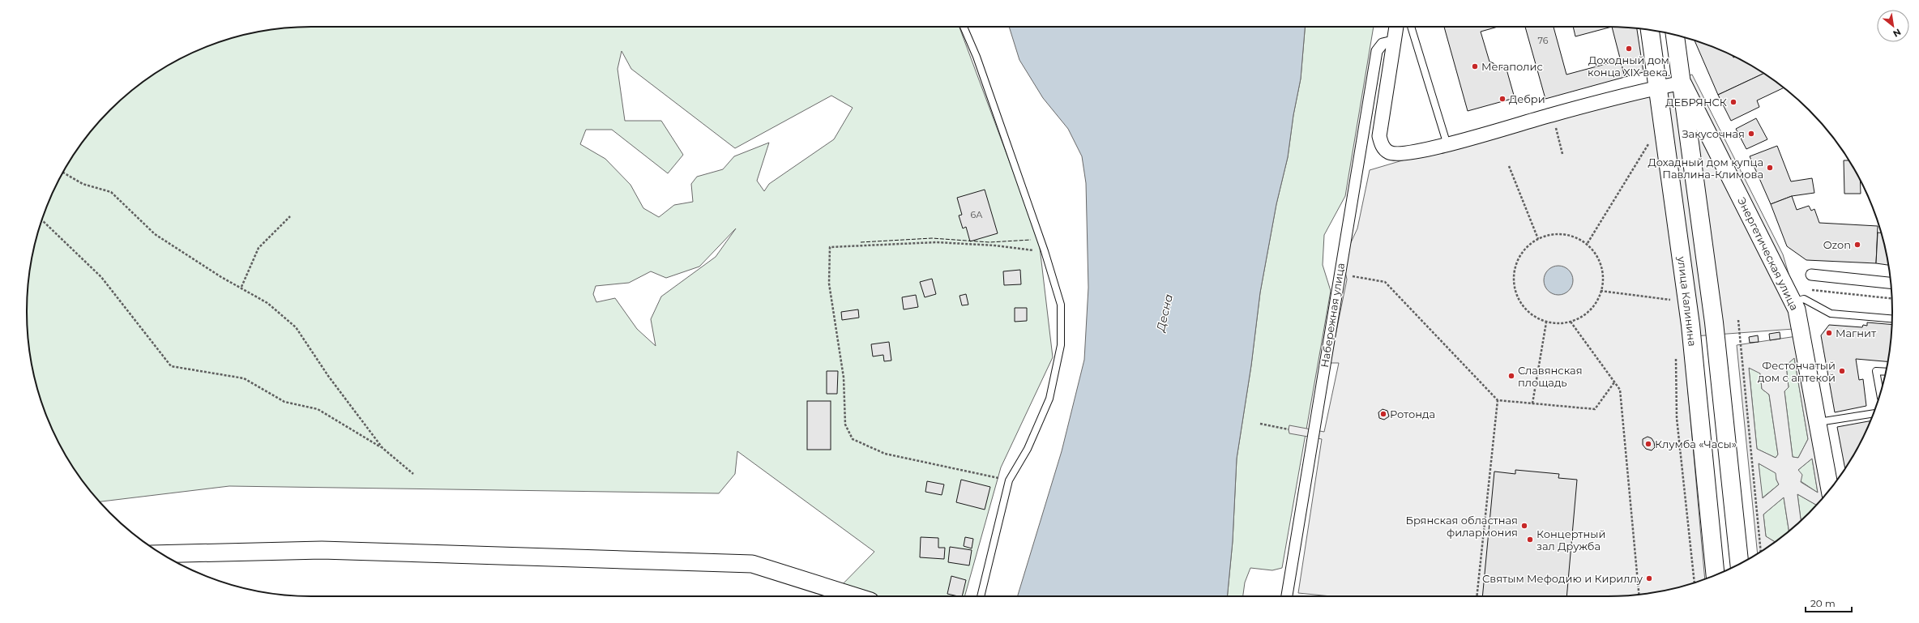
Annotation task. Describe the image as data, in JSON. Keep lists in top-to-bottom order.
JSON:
{
  "streets": {
    "main road": ["улица Калинина"],
    "street": ["Энергетическая улица", "Набережная улица"]
  },
  "water": ["Десна"],
  "places": [
    "Доходный дом конца XIX века.",
    "Мегаполис",
    "Дебри",
    "ДЕБРЯНСК",
    "Закусочная",
    "Дохадный дом купца Павлина-Климова",
    "Ozon",
    "Магнит",
    "Фестончатый дом с аптекой",
    "Славянская площадь",
    "Ротонда",
    "Клумба «Часы»",
    "Брянская областная филармония",
    "Концертный зал Дружба",
    "Святым Мефодию и Кириллу"
  ],
  "house_numbers": ["76", "6А"],
  "scale_bar": "20 m",
  "north": "bottom right"
}
